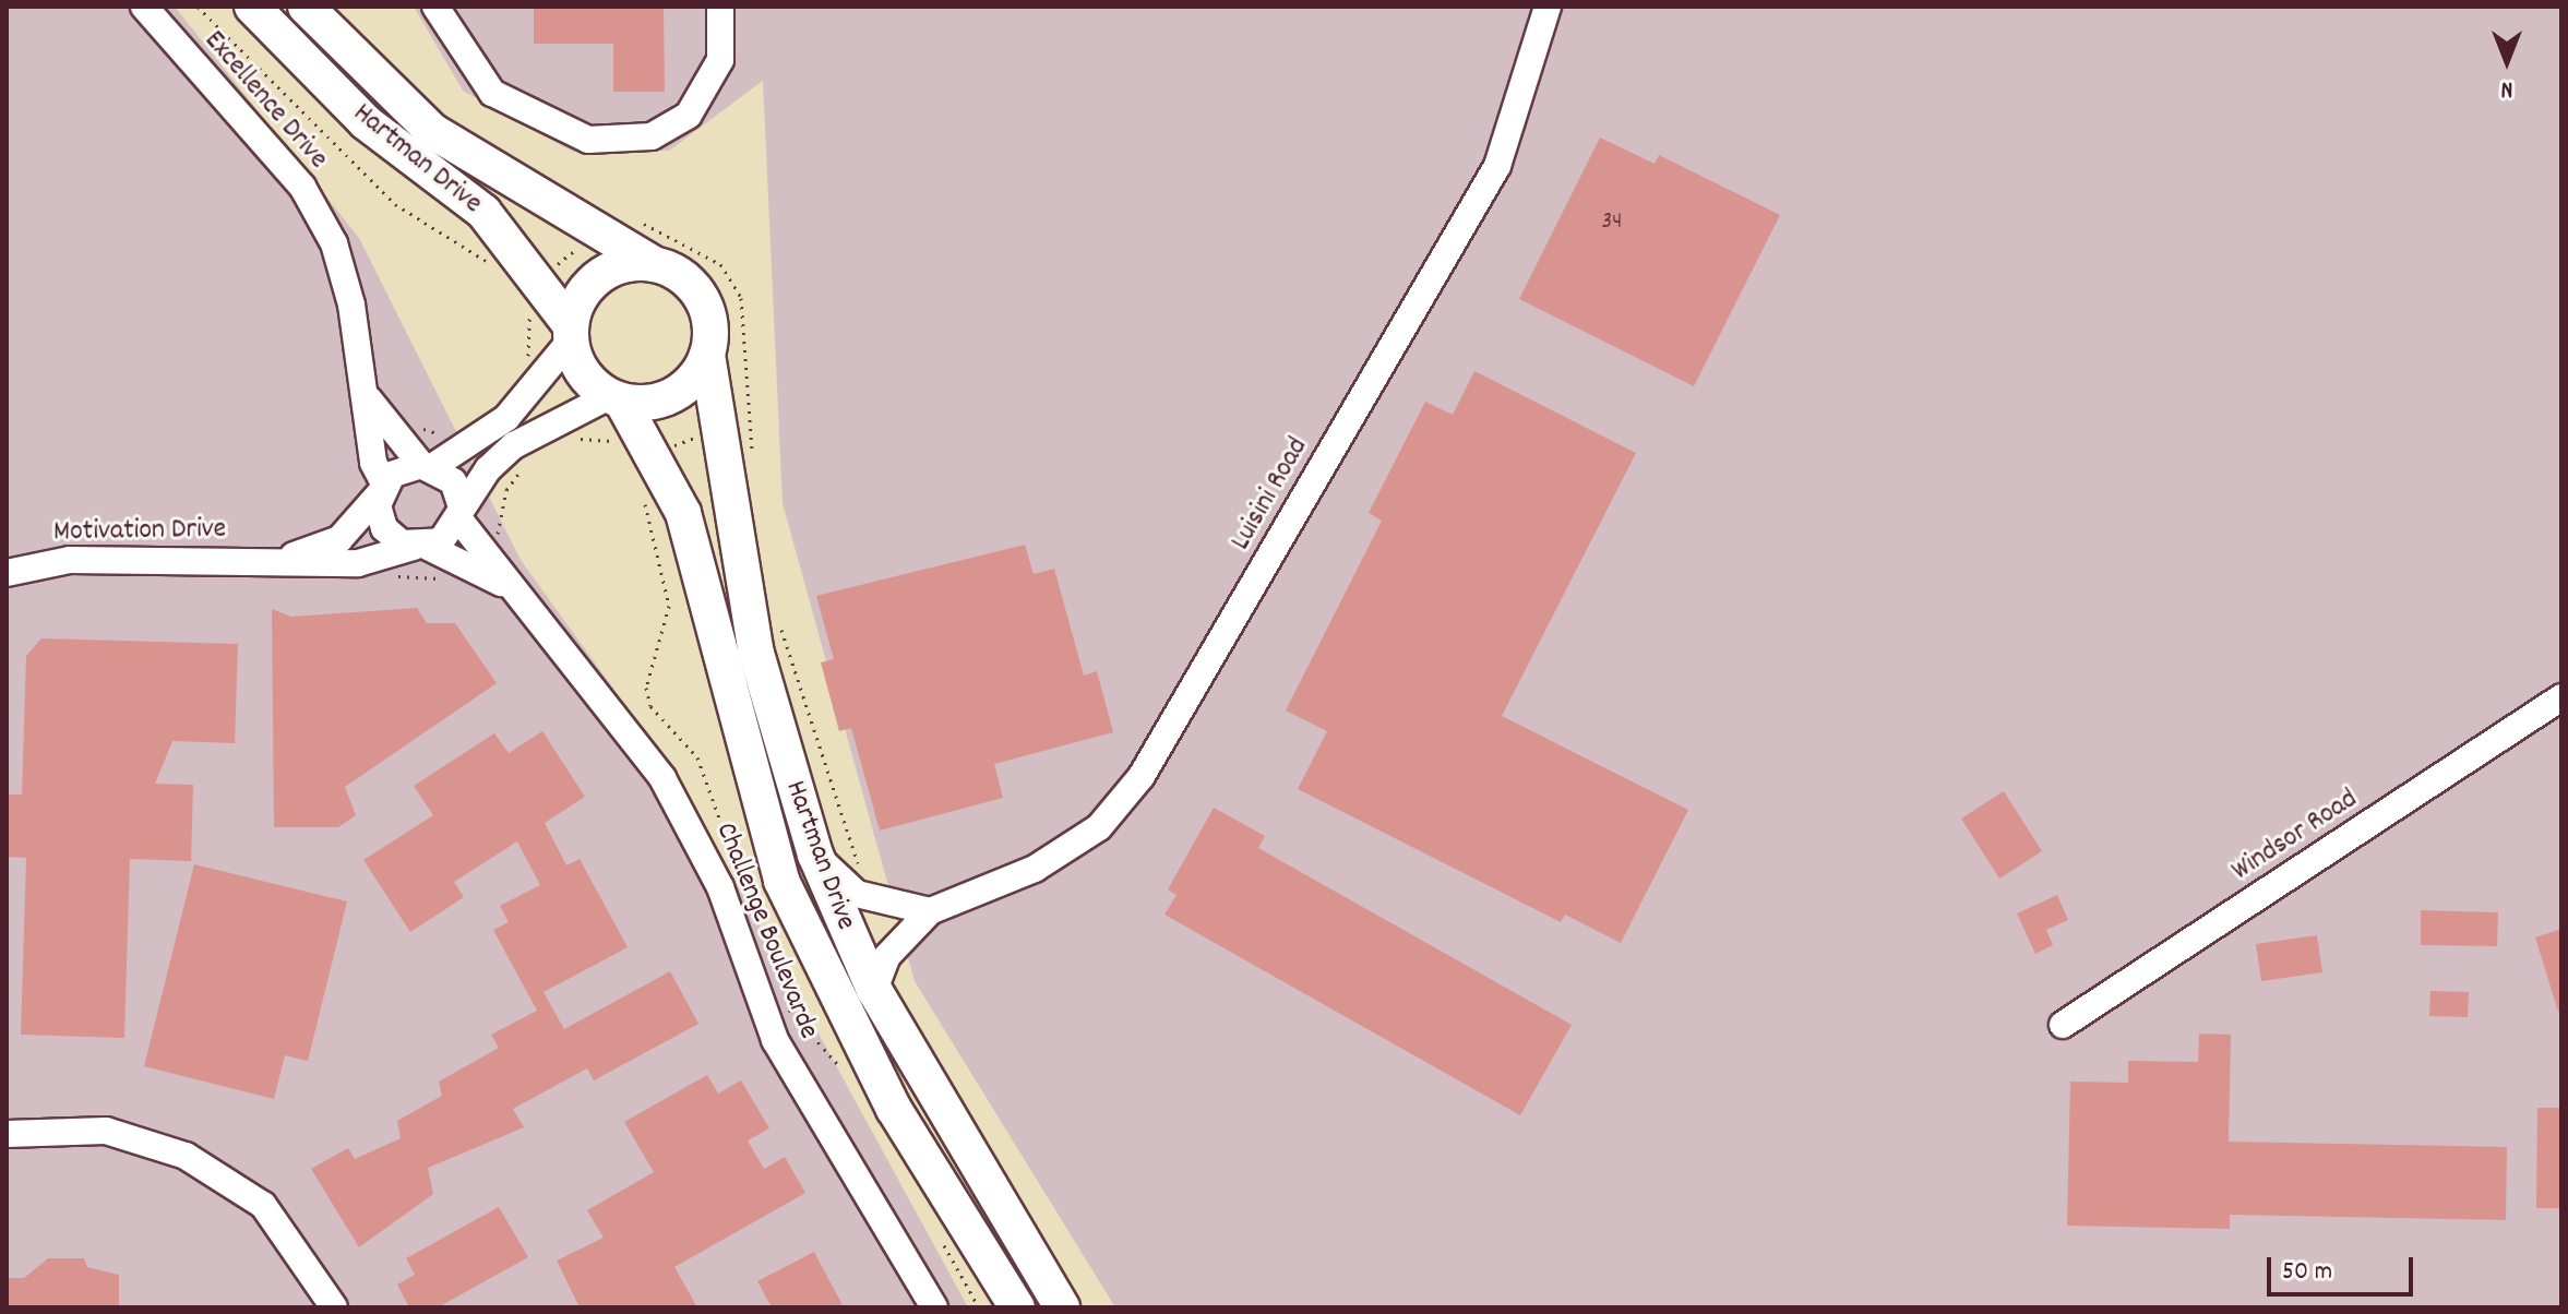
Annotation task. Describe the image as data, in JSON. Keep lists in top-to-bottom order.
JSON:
{
  "streets": {
    "main road": ["Hartman Drive"],
    "street": [
      "Excellence Drive",
      "Luisini Road",
      "Motivation Drive",
      "Windsor Road",
      "Challenge Boulevarde"
    ]
  },
  "crossings": [
    ["Excellence Drive", "Motivation Drive"],
    ["Excellence Drive", "Challenge Boulevarde"],
    ["Hartman Drive", "Luisini Road"],
    ["Motivation Drive", "Challenge Boulevarde"]
  ],
  "house_numbers": ["34"],
  "scale_bar": "50 m",
  "north": "bottom"
}
